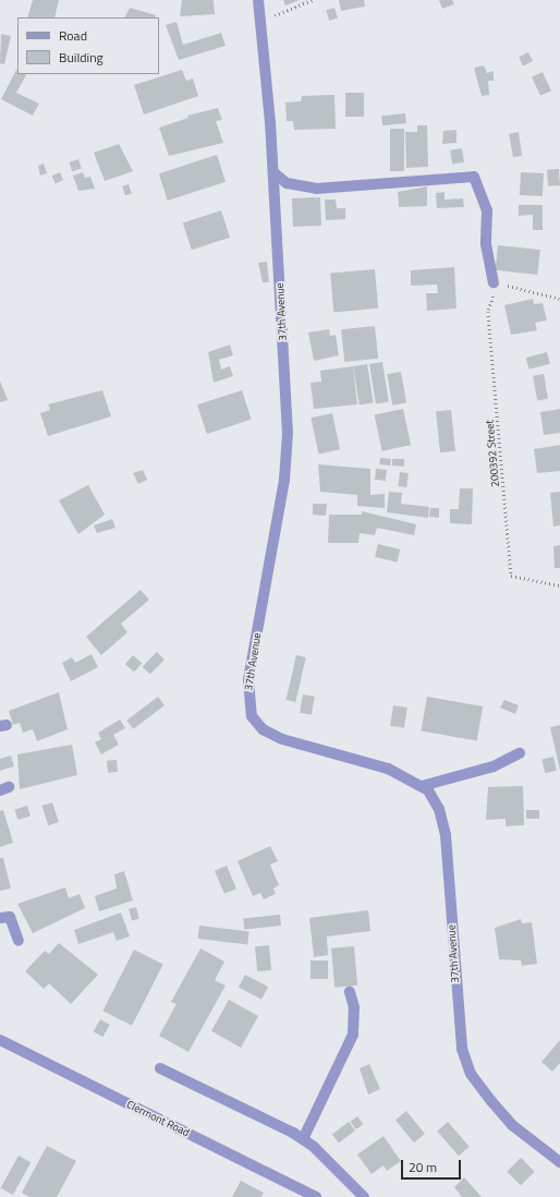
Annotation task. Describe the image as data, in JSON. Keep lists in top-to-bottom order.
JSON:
{
  "streets": {
    "street": ["37th Avenue", "Clermont Road"],
    "path": ["200392 Street"]
  },
  "legend": ["Road", "Building"],
  "scale_bar": "20 m"
}
